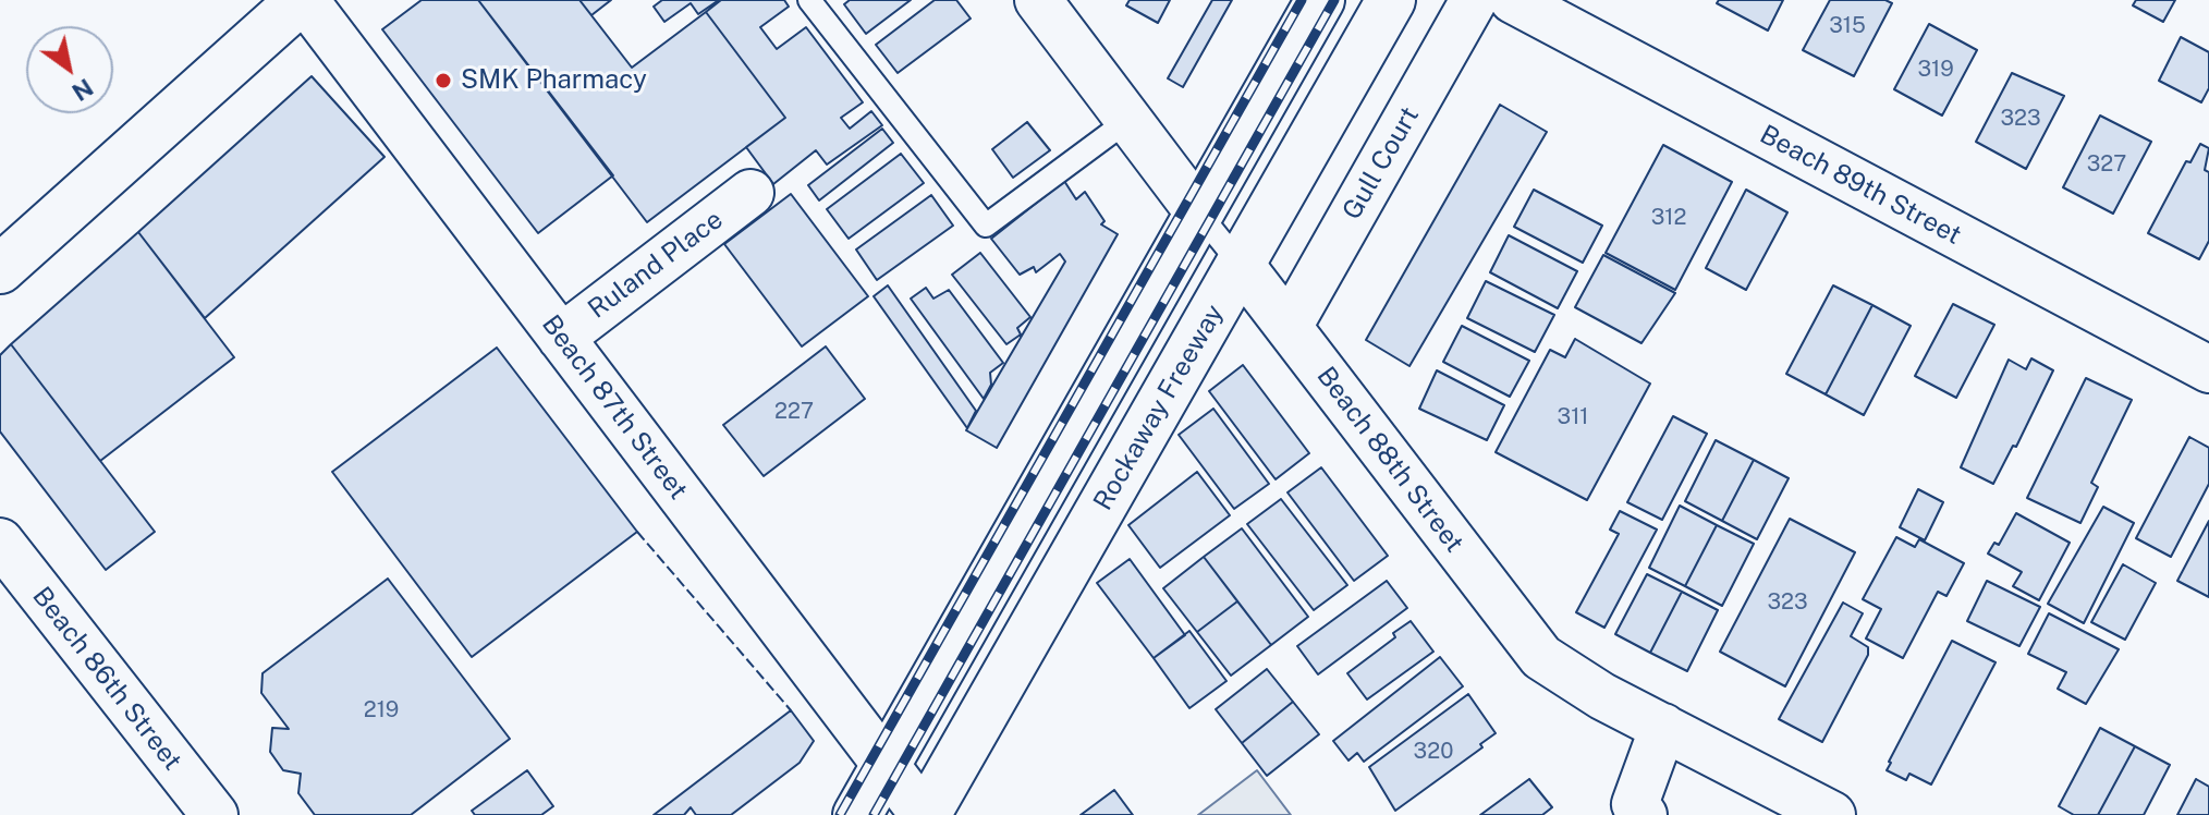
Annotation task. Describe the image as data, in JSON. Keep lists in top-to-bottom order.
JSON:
{
  "streets": {
    "street": [
      "Gull Court",
      "Beach 89th Street",
      "Ruland Place",
      "Beach 87th Street",
      "Rockaway Freeway",
      "Beach 88th Street",
      "Beach 86th Street"
    ]
  },
  "crossings": [
    ["Gull Court", "Beach 88th Street"],
    ["Ruland Place", "Beach 87th Street"],
    ["Beach 87th Street", "Rockaway Freeway"],
    ["Rockaway Freeway", "Beach 88th Street"]
  ],
  "places": ["SMK Pharmacy"],
  "house_numbers": [
    "315",
    "319",
    "323",
    "327",
    "312",
    "227",
    "311",
    "323",
    "219",
    "320"
  ],
  "north": "bottom right"
}
